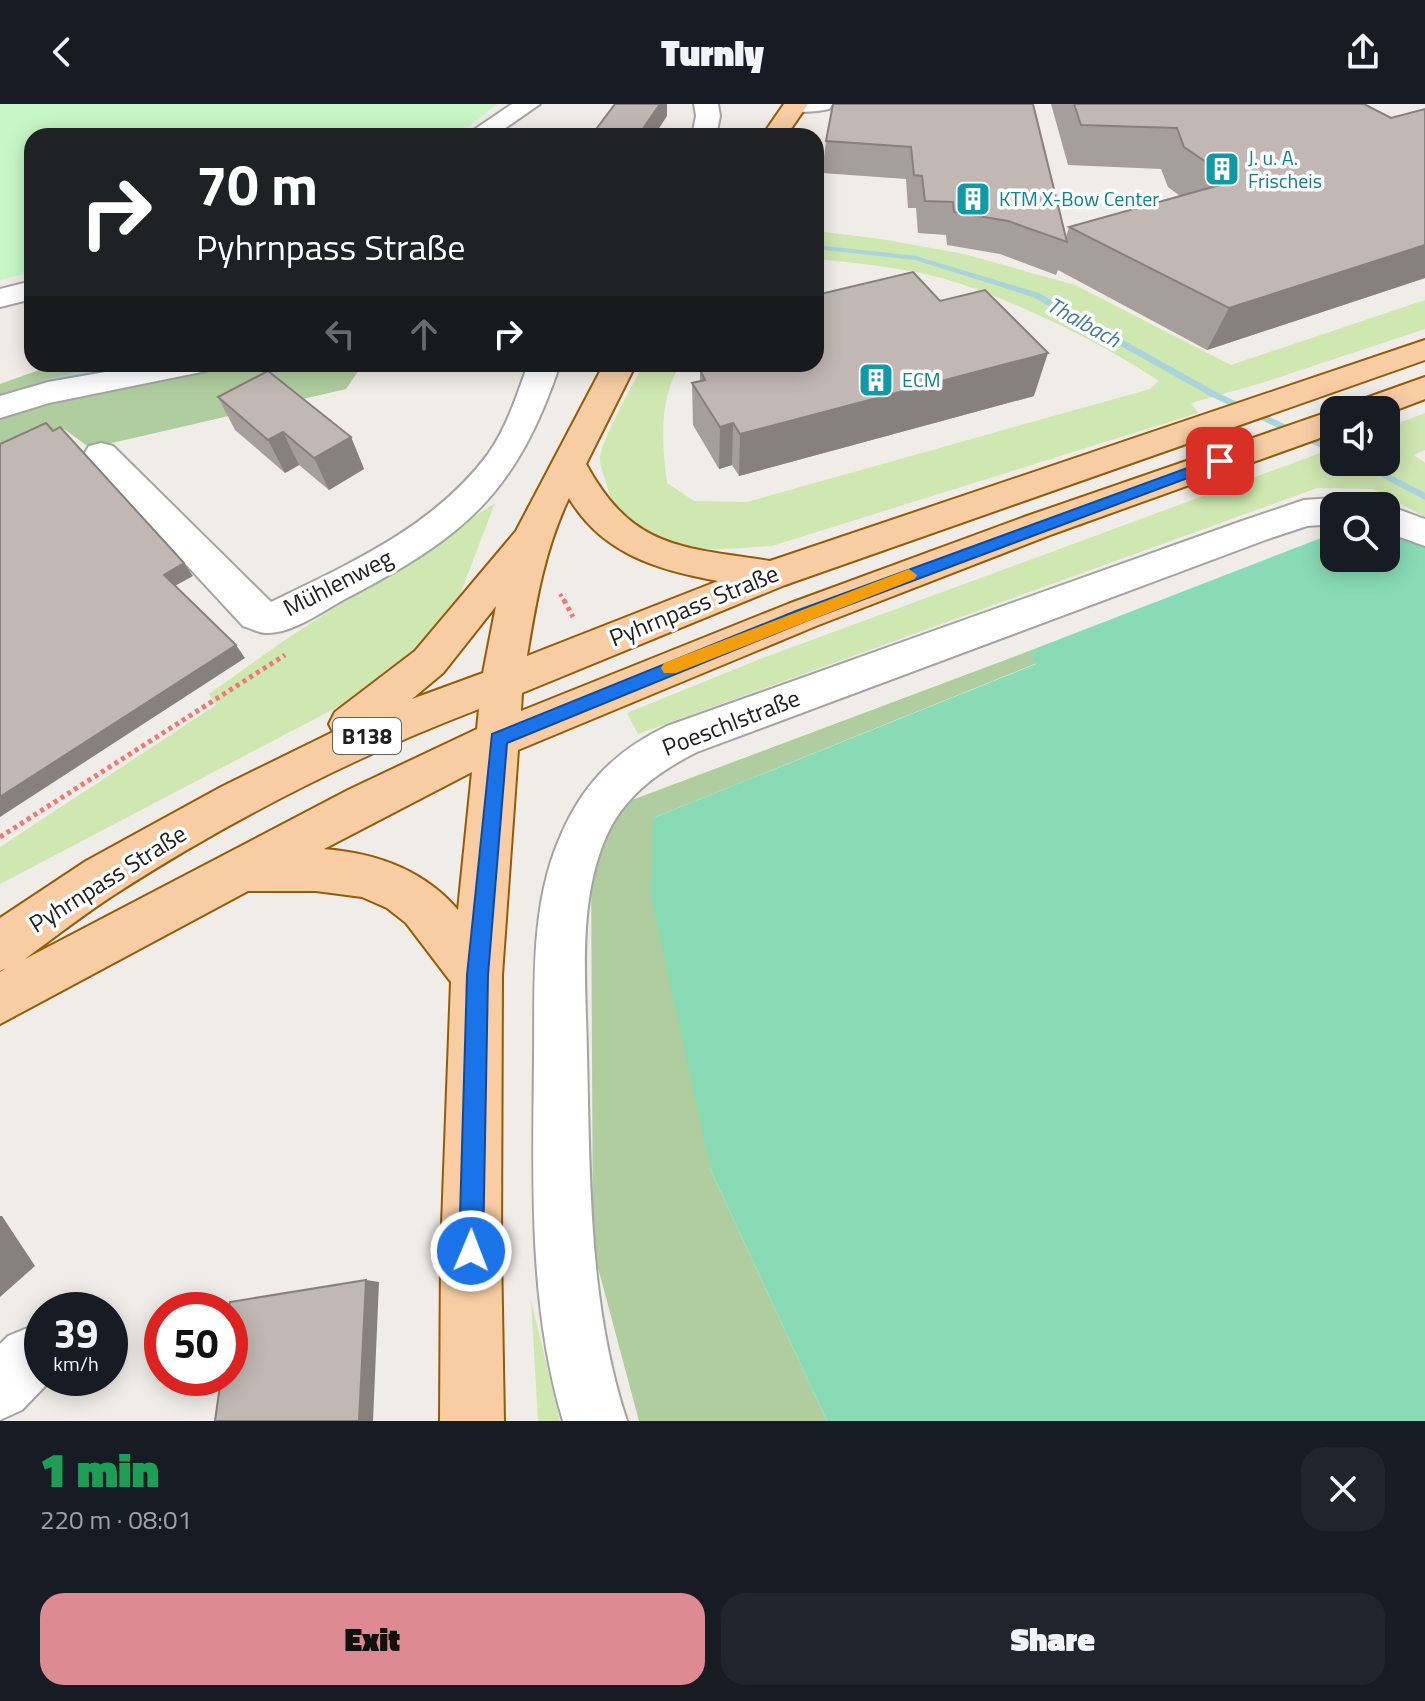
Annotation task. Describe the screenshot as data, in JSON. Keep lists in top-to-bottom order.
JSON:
{
  "streets": {
    "main road": ["Pyhrnpass Straße", "B138"],
    "street": ["Mühlenweg", "Poeschlstraße"]
  },
  "water": ["Thalbach"],
  "places": {
    "building": ["J. u. A. Frischeis", "KTM X-Bow Center", "ECM"]
  },
  "page": {
    "header": "Turnly",
    "turn": ["70 m", "Pyhrnpass Straße"],
    "speed": "39 km/h",
    "limit": "50",
    "heading": ["1 min", "220 m · 08:01"],
    "buttons": ["Exit", "Share"]
  }
}
